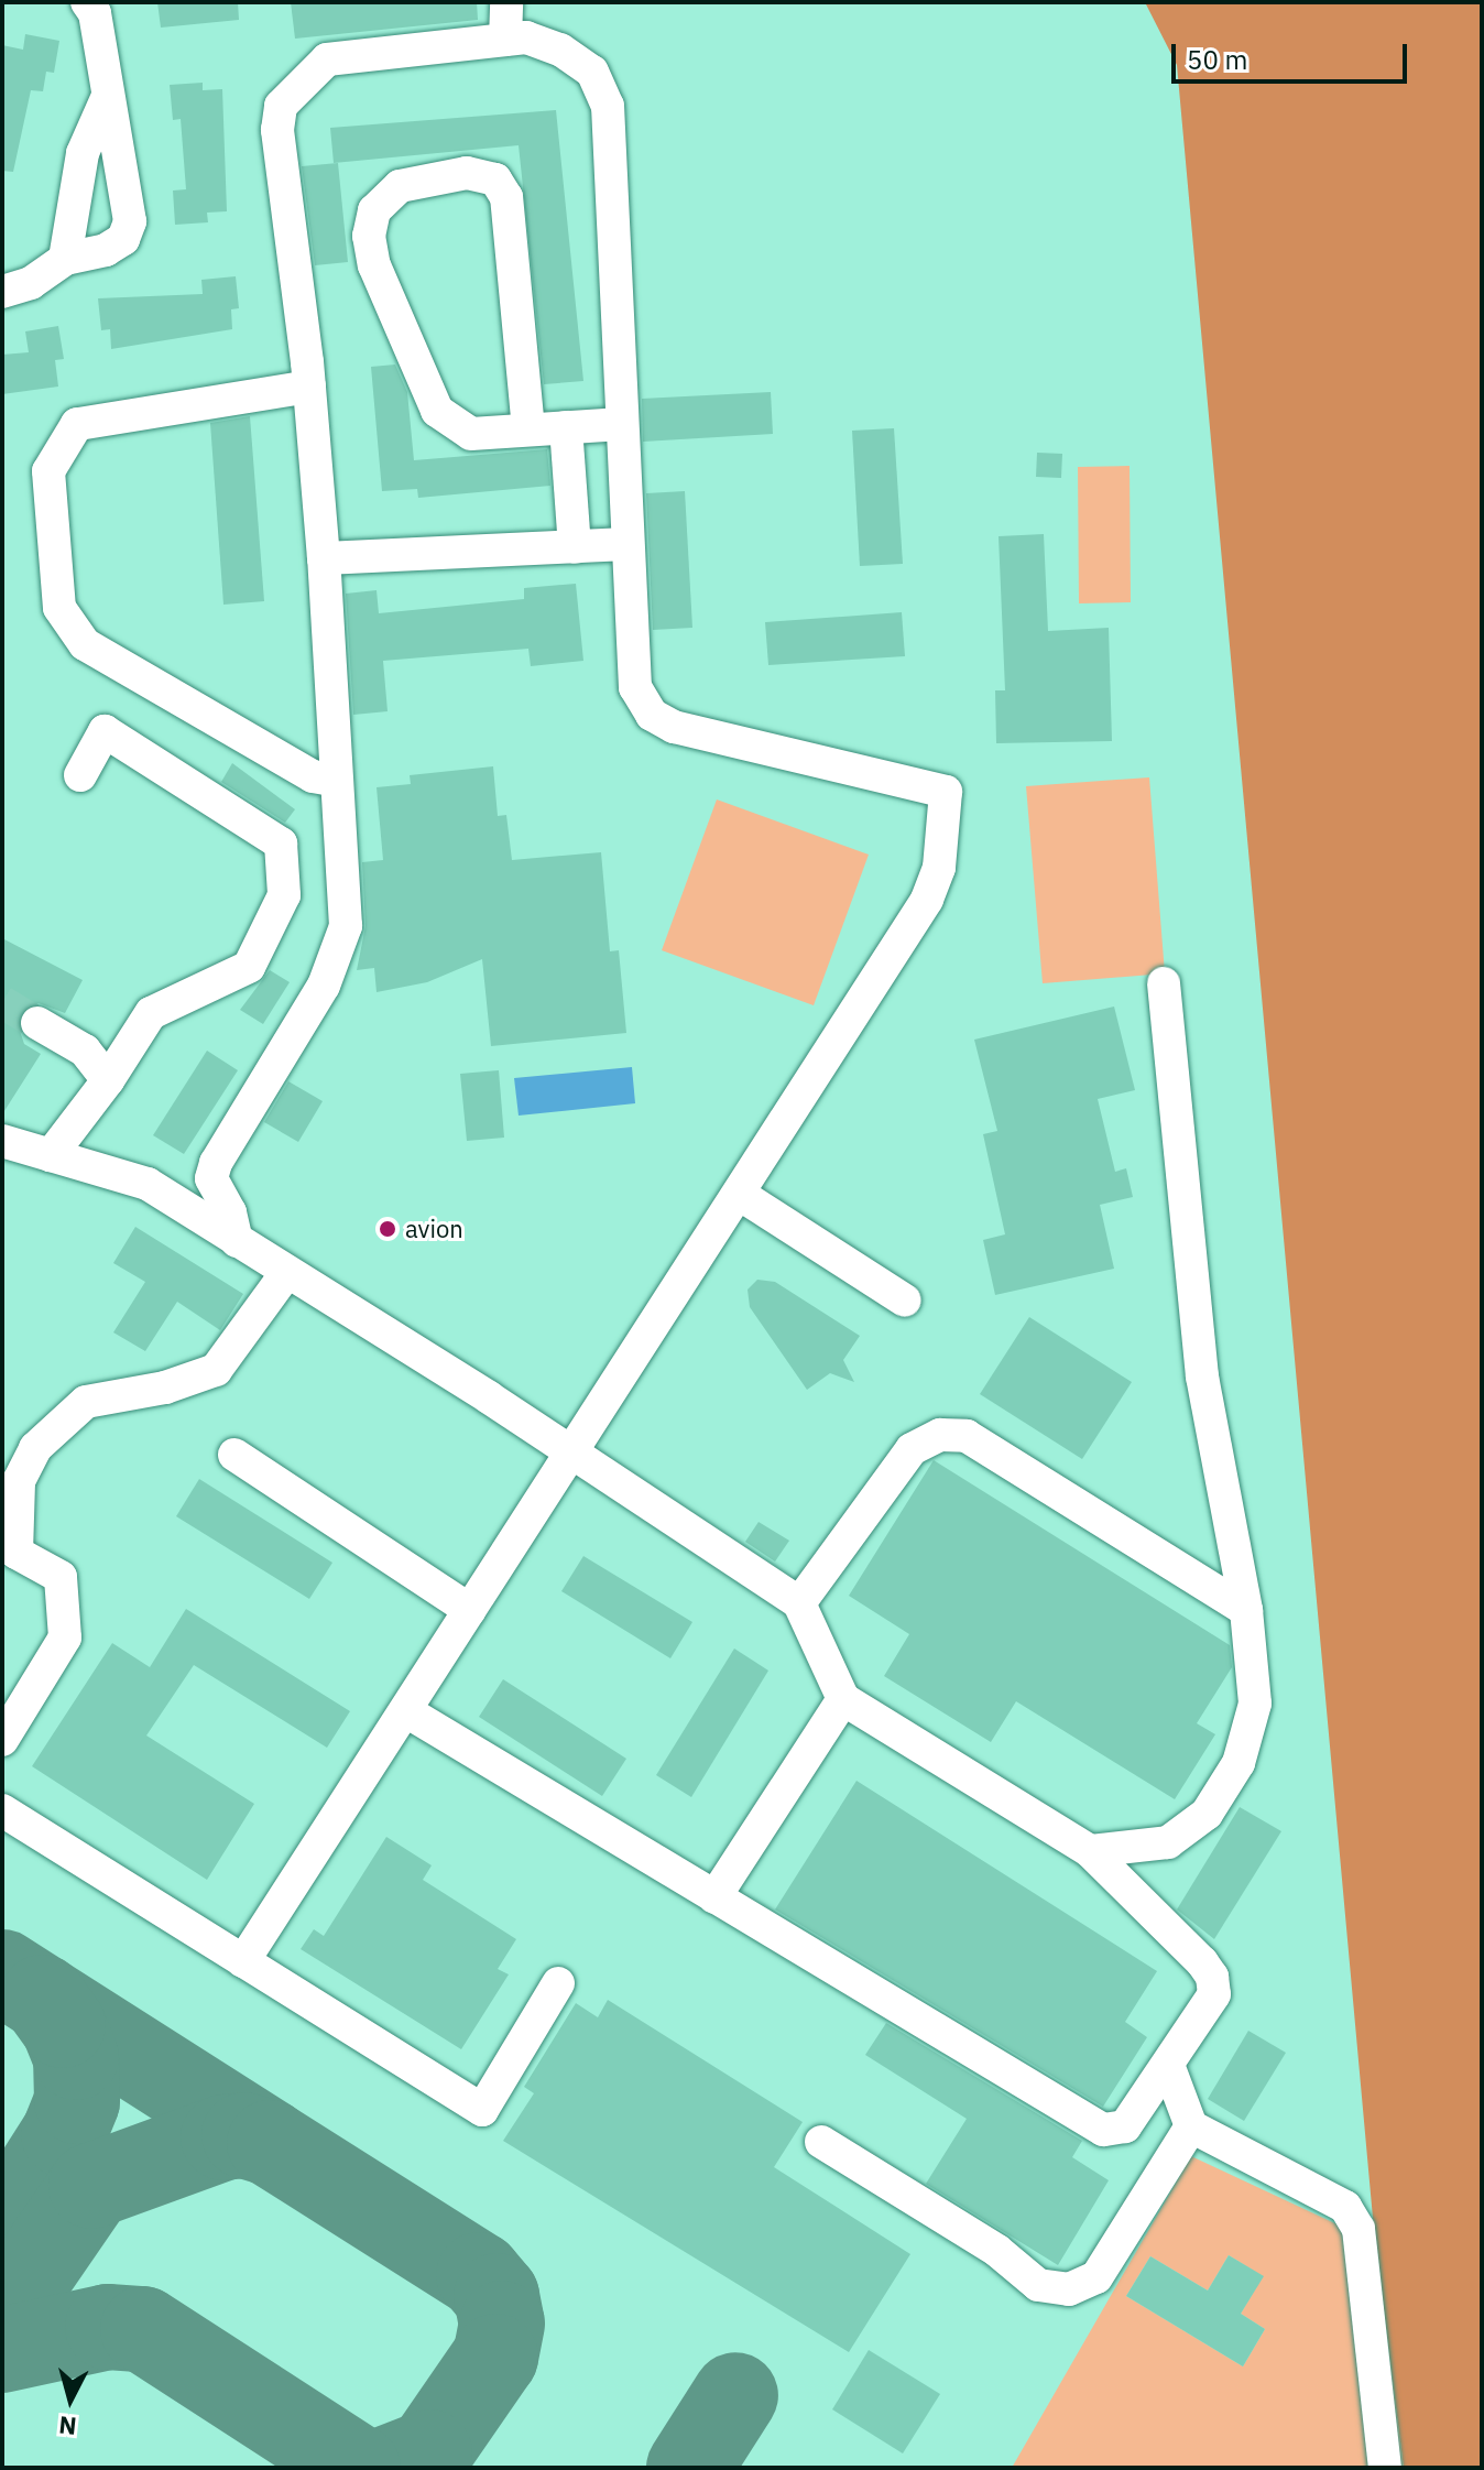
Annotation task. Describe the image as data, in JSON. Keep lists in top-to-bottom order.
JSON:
{
  "places": ["avion"],
  "scale_bar": "50 m",
  "north": "bottom"
}
